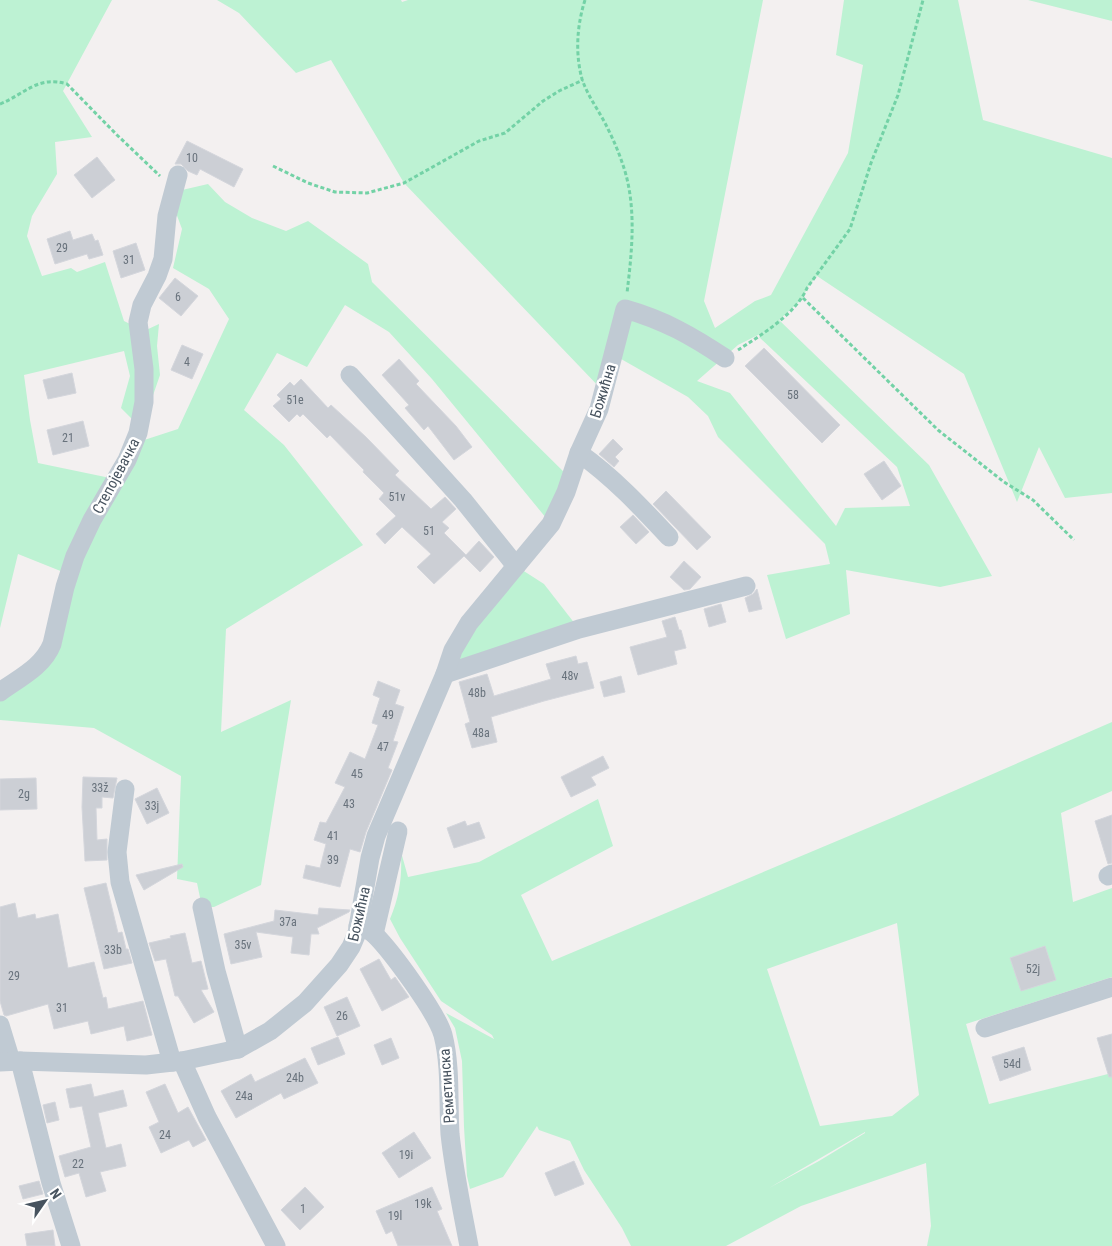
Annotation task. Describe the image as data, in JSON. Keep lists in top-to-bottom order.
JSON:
{
  "streets": {
    "street": ["Божићна", "Степојевачка", "Реметинска"]
  },
  "crossings": [
    ["Божићна", "Реметинска"]
  ],
  "house_numbers": [
    "10",
    "29",
    "31",
    "6",
    "4",
    "58",
    "51e",
    "21",
    "51v",
    "51",
    "48v",
    "48b",
    "49",
    "48a",
    "47",
    "45",
    "33ž",
    "2g",
    "43",
    "33j",
    "41",
    "39",
    "37a",
    "35v",
    "33b",
    "52j",
    "29",
    "31",
    "26",
    "54d",
    "24b",
    "24a",
    "24",
    "19i",
    "22",
    "19k",
    "1",
    "19l"
  ],
  "north": "top right"
}
